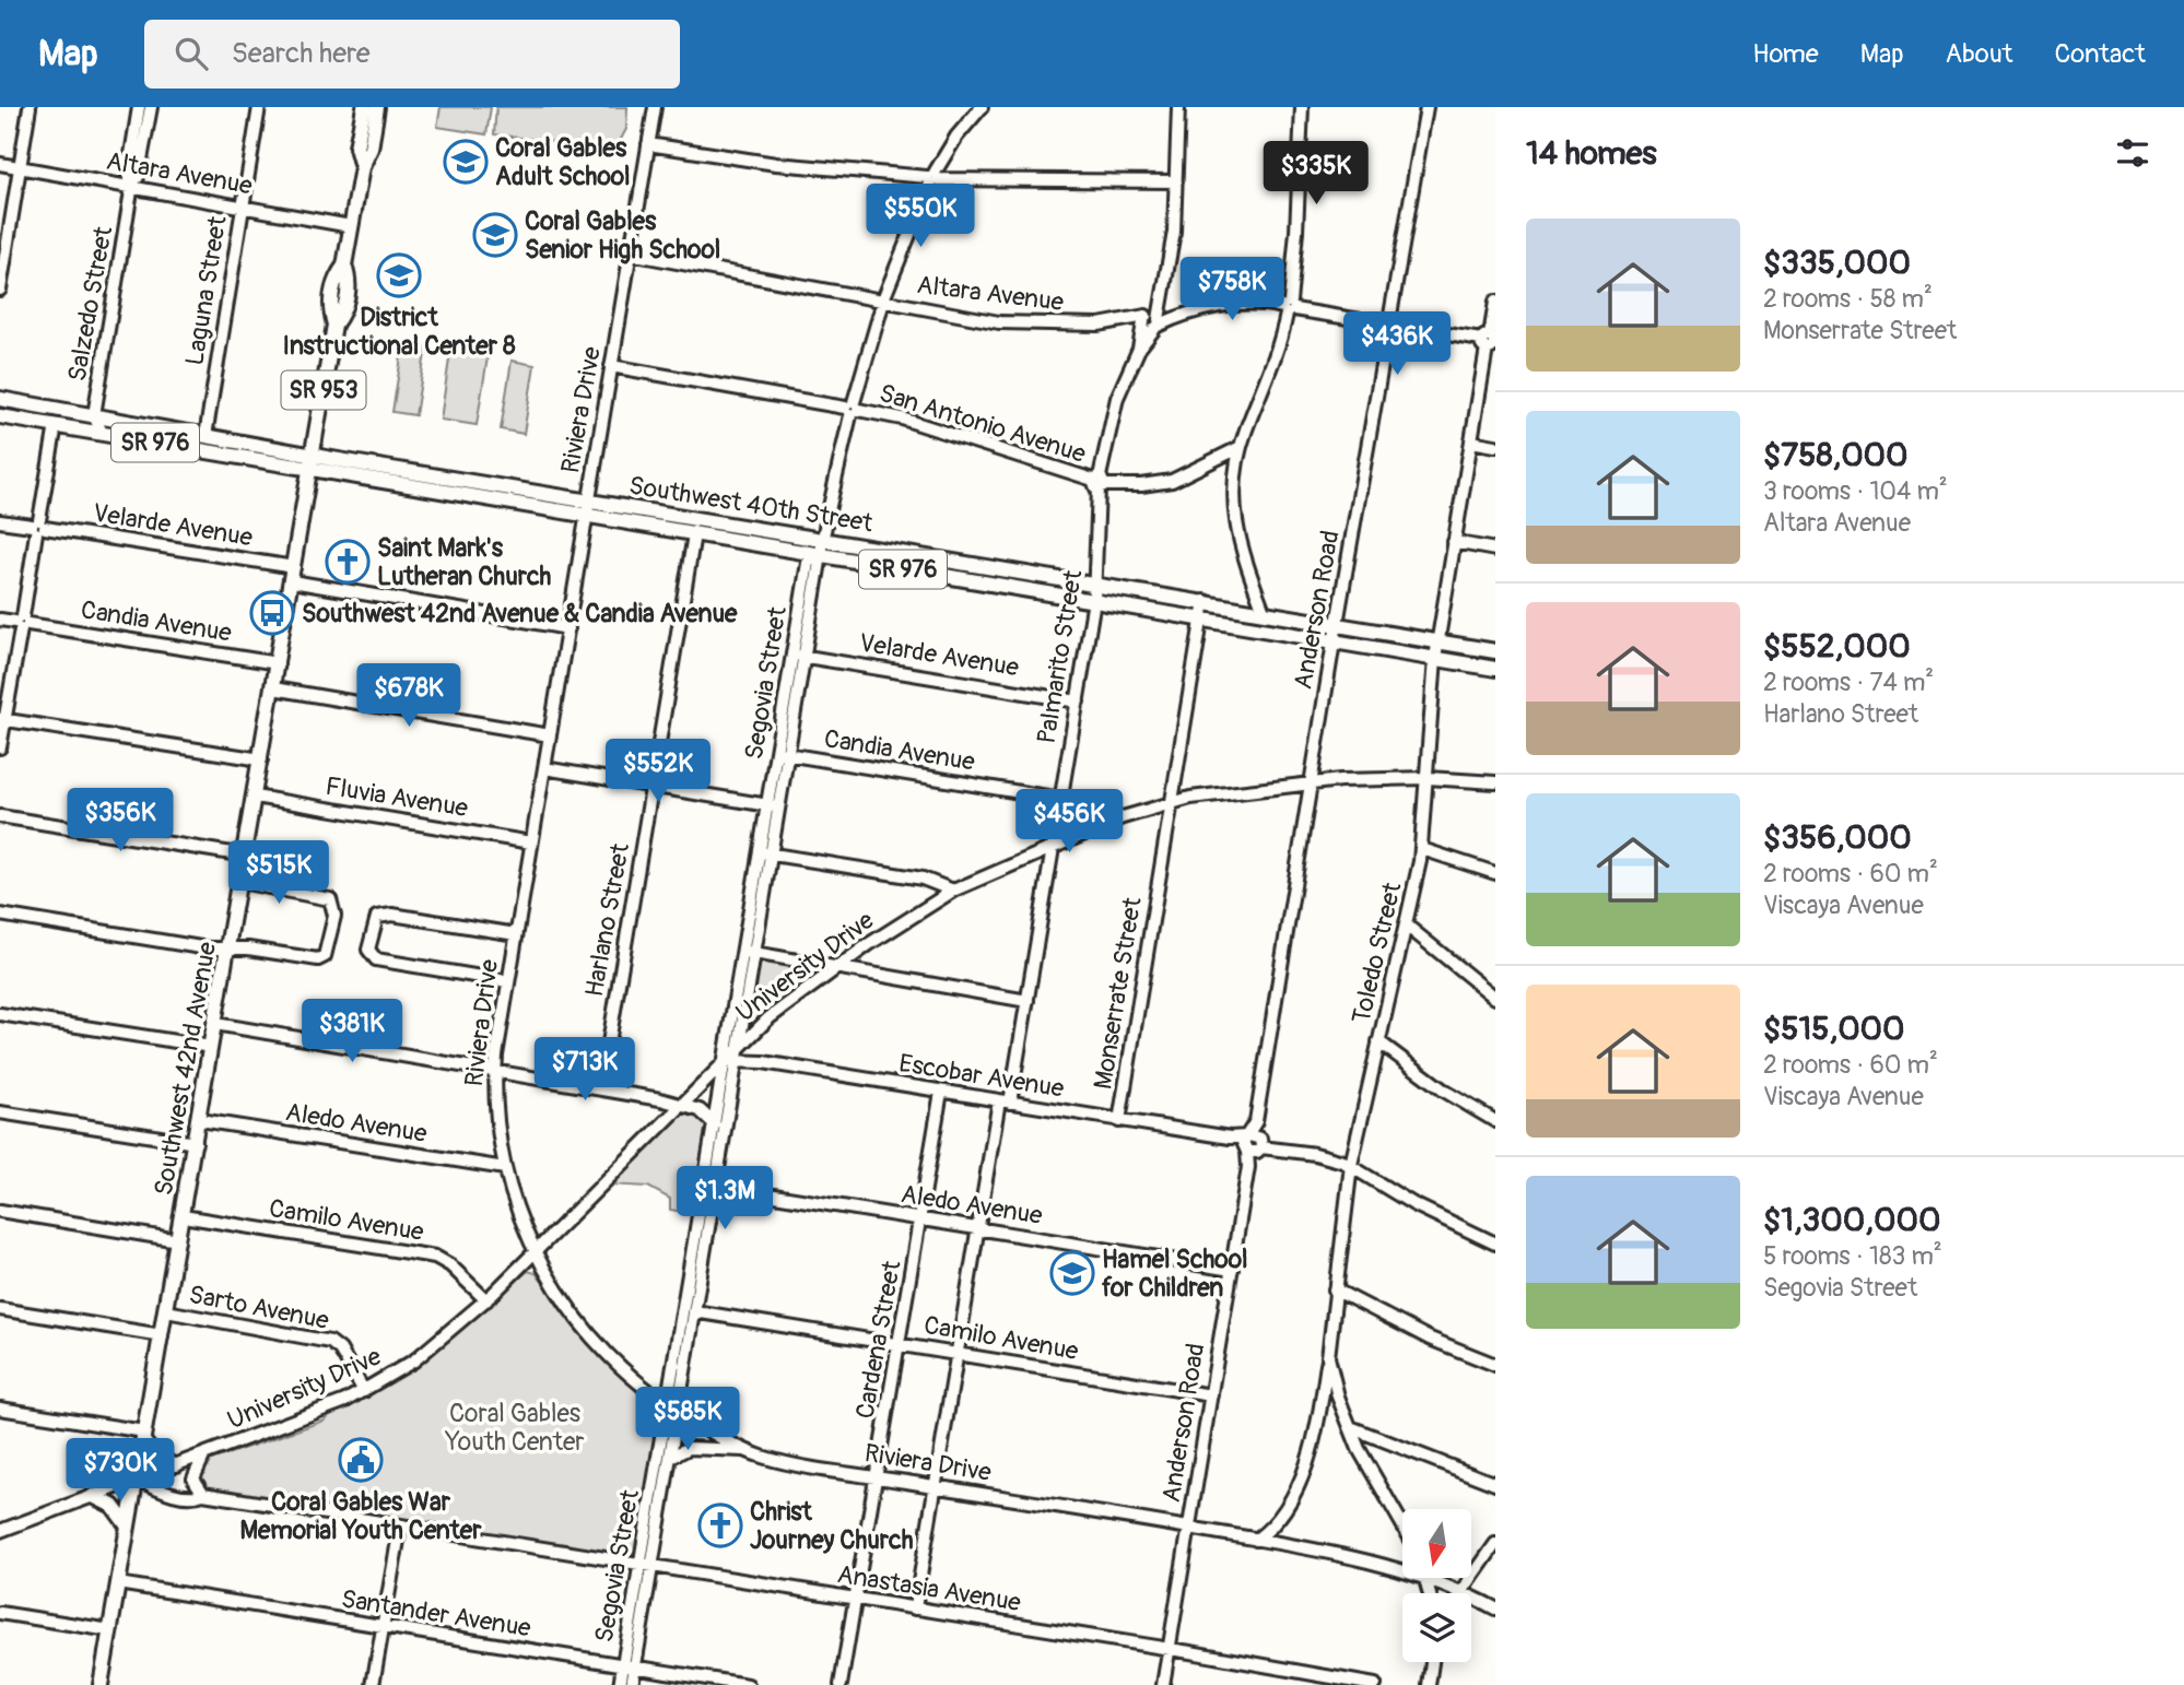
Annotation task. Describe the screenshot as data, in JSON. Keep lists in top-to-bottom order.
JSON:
{
  "streets": {
    "main road": [
      "SR 953",
      "SR 976",
      "Southwest 40th Street",
      "Southwest 42nd Avenue"
    ],
    "street": [
      "Altara Avenue",
      "Laguna Street",
      "Salzedo Street",
      "Riviera Drive",
      "San Antonio Avenue",
      "Velarde Avenue",
      "Anderson Road",
      "Candia Avenue",
      "Palmarito Street",
      "Segovia Street",
      "Fluvia Avenue",
      "Harlano Street",
      "Toledo Street",
      "University Drive",
      "Monserrate Street",
      "Escobar Avenue",
      "Aledo Avenue",
      "Camilo Avenue",
      "Sarto Avenue",
      "Cardena Street",
      "Anastasia Avenue",
      "Santander Avenue"
    ]
  },
  "crossings": [
    ["Altara Avenue", "Laguna Street"],
    ["Altara Avenue", "Salzedo Street"],
    ["Altara Avenue", "Riviera Drive"],
    ["Altara Avenue", "Anderson Road"],
    ["Altara Avenue", "Palmarito Street"],
    ["Altara Avenue", "Segovia Street"],
    ["Altara Avenue", "Toledo Street"],
    ["Altara Avenue", "Southwest 42nd Avenue"],
    ["Laguna Street", "Southwest 40th Street"],
    ["Salzedo Street", "Southwest 40th Street"],
    ["Riviera Drive", "San Antonio Avenue"],
    ["Riviera Drive", "Southwest 40th Street"],
    ["Riviera Drive", "Velarde Avenue"],
    ["Riviera Drive", "Anderson Road"],
    ["Riviera Drive", "Palmarito Street"],
    ["Riviera Drive", "Segovia Street"],
    ["Riviera Drive", "Fluvia Avenue"],
    ["Riviera Drive", "University Drive"],
    ["Riviera Drive", "Aledo Avenue"],
    ["Riviera Drive", "Cardena Street"],
    ["San Antonio Avenue", "Palmarito Street"],
    ["San Antonio Avenue", "Segovia Street"],
    ["Southwest 40th Street", "Anderson Road"],
    ["Southwest 40th Street", "Palmarito Street"],
    ["Southwest 40th Street", "Segovia Street"],
    ["Southwest 40th Street", "Harlano Street"],
    ["Southwest 40th Street", "Toledo Street"],
    ["Southwest 40th Street", "Monserrate Street"],
    ["Southwest 40th Street", "Southwest 42nd Avenue"],
    ["Velarde Avenue", "Palmarito Street"],
    ["Velarde Avenue", "Segovia Street"],
    ["Velarde Avenue", "Southwest 42nd Avenue"],
    ["Anderson Road", "University Drive"],
    ["Anderson Road", "Escobar Avenue"],
    ["Anderson Road", "Aledo Avenue"],
    ["Anderson Road", "Camilo Avenue"],
    ["Anderson Road", "Anastasia Avenue"],
    ["Candia Avenue", "Palmarito Street"],
    ["Candia Avenue", "Segovia Street"],
    ["Candia Avenue", "Southwest 42nd Avenue"],
    ["Palmarito Street", "University Drive"],
    ["Palmarito Street", "Escobar Avenue"],
    ["Palmarito Street", "Aledo Avenue"],
    ["Palmarito Street", "Camilo Avenue"],
    ["Palmarito Street", "Anastasia Avenue"],
    ["Segovia Street", "University Drive"],
    ["Segovia Street", "Escobar Avenue"],
    ["Segovia Street", "Aledo Avenue"],
    ["Segovia Street", "Camilo Avenue"],
    ["Segovia Street", "Anastasia Avenue"],
    ["Segovia Street", "Santander Avenue"],
    ["Fluvia Avenue", "Southwest 42nd Avenue"],
    ["Toledo Street", "University Drive"],
    ["University Drive", "Monserrate Street"],
    ["University Drive", "Southwest 42nd Avenue"],
    ["University Drive", "Escobar Avenue"],
    ["University Drive", "Camilo Avenue"],
    ["University Drive", "Sarto Avenue"],
    ["University Drive", "Anastasia Avenue"],
    ["Monserrate Street", "Escobar Avenue"],
    ["Southwest 42nd Avenue", "Aledo Avenue"],
    ["Southwest 42nd Avenue", "Camilo Avenue"],
    ["Southwest 42nd Avenue", "Sarto Avenue"],
    ["Southwest 42nd Avenue", "Anastasia Avenue"],
    ["Southwest 42nd Avenue", "Santander Avenue"],
    ["Escobar Avenue", "Cardena Street"],
    ["Aledo Avenue", "Cardena Street"],
    ["Camilo Avenue", "Cardena Street"],
    ["Cardena Street", "Anastasia Avenue"]
  ],
  "parks": ["Coral Gables Youth Center"],
  "places": {
    "school or university": [
      "Coral Gables Adult School",
      "Coral Gables Senior High School",
      "District Instructional Center 8",
      "Hamel School for Children"
    ],
    "church": ["Saint Mark's Lutheran Church", "Christ Journey Church"],
    "bus stop": ["Southwest 42nd Avenue & Candia Avenue"],
    "public building": ["Coral Gables War Memorial Youth Center"]
  },
  "north": "bottom",
  "page": {
    "header": "Map",
    "search": "Search here",
    "nav": [
      "Home",
      "Map",
      "About",
      "Contact"
    ],
    "heading": "14 homes",
    "price": [
      "$335K",
      "$550K",
      "$758K",
      "$436K",
      "$678K",
      "$552K",
      "$356K",
      "$456K",
      "$515K",
      "$381K",
      "$713K",
      "$1.3M",
      "$585K",
      "$730K"
    ],
    "list": [
      {
        "name": "$335,000",
        "note": "2 rooms · 58 m² · Monserrate Street"
      },
      {
        "name": "$758,000",
        "note": "3 rooms · 104 m² · Altara Avenue"
      },
      {
        "name": "$552,000",
        "note": "2 rooms · 74 m² · Harlano Street"
      },
      {
        "name": "$356,000",
        "note": "2 rooms · 60 m² · Viscaya Avenue"
      },
      {
        "name": "$515,000",
        "note": "2 rooms · 60 m² · Viscaya Avenue"
      },
      {
        "name": "$1,300,000",
        "note": "5 rooms · 183 m² · Segovia Street"
      }
    ]
  }
}
